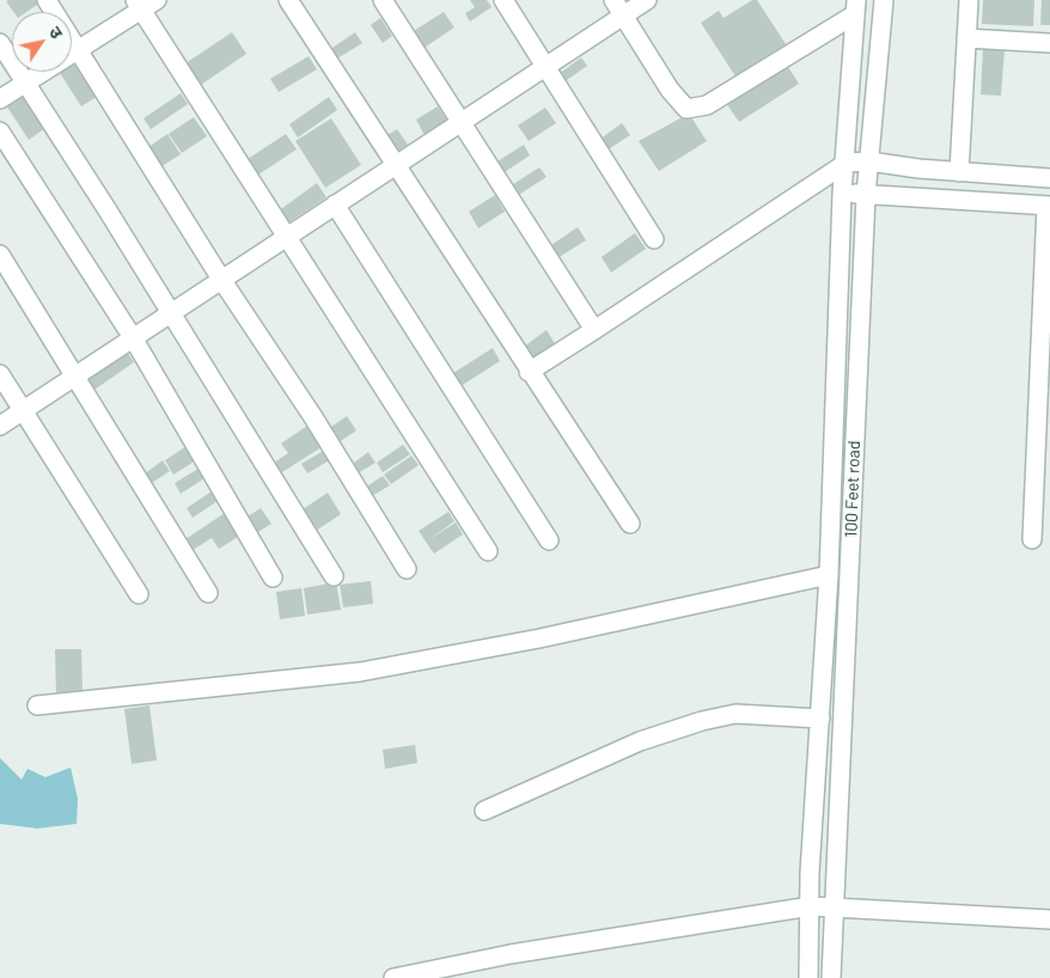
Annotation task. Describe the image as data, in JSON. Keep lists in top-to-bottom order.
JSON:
{
  "streets": {
    "street": ["100 Feet road"]
  },
  "north": "top right"
}
